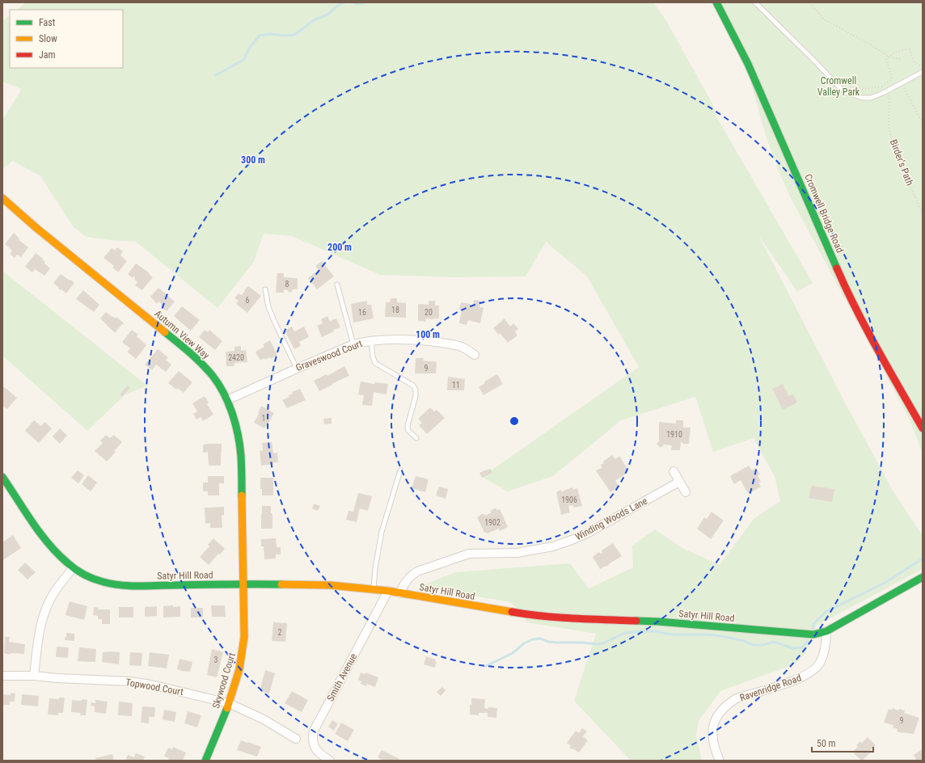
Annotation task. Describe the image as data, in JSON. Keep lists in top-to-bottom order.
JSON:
{
  "streets": {
    "street": [
      "Cromwell Bridge Road",
      "Autumn View Way",
      "Graveswood Court",
      "Winding Woods Lane",
      "Satyr Hill Road",
      "Smith Avenue",
      "Skywood Court",
      "Topwood Court",
      "Ravenridge Road"
    ],
    "path": ["Birder's Path"]
  },
  "crossings": [
    ["Autumn View Way", "Graveswood Court"],
    ["Autumn View Way", "Satyr Hill Road"],
    ["Autumn View Way", "Skywood Court"],
    ["Winding Woods Lane", "Satyr Hill Road"],
    ["Satyr Hill Road", "Smith Avenue"],
    ["Satyr Hill Road", "Skywood Court"],
    ["Satyr Hill Road", "Ravenridge Road"],
    ["Skywood Court", "Topwood Court"]
  ],
  "parks": ["Cromwell Valley Park"],
  "house_numbers": [
    "8",
    "6",
    "18",
    "16",
    "20",
    "2420",
    "9",
    "11",
    "1",
    "1910",
    "1906",
    "1902",
    "2",
    "3",
    "9"
  ],
  "legend": ["Fast", "Slow", "Jam"],
  "scale_bar": "50 m",
  "rings": ["300 m", "200 m", "100 m"]
}
